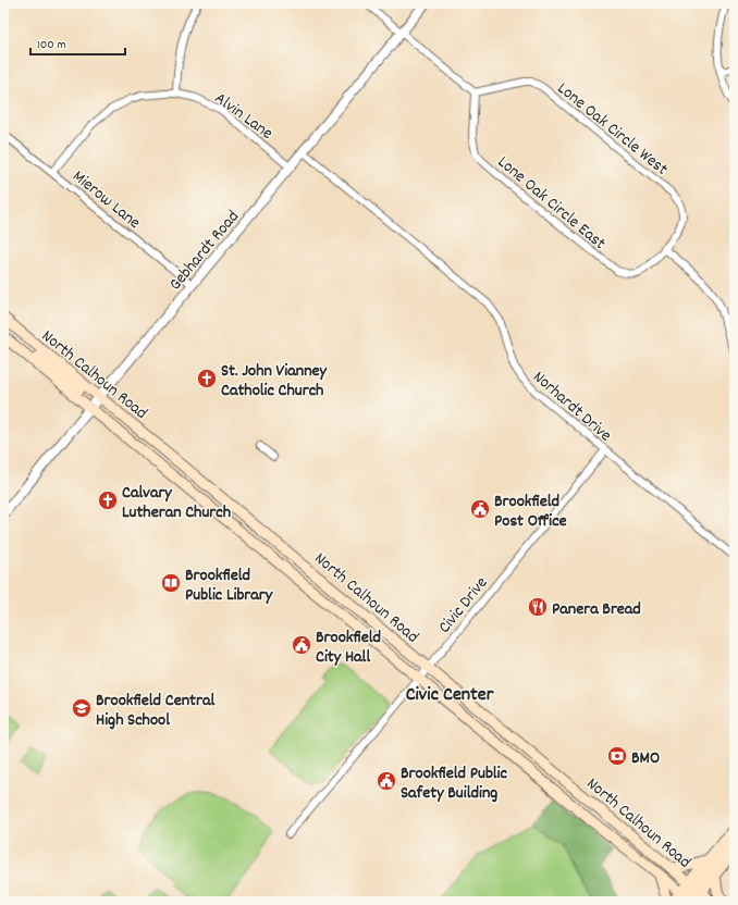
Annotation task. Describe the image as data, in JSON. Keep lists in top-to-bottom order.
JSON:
{
  "streets": {
    "main road": ["North Calhoun Road"],
    "street": [
      "Alvin Lane",
      "Lone Oak Circle West",
      "Mierow Lane",
      "Lone Oak Circle East",
      "Gebhardt Road",
      "Norhardt Drive",
      "Civic Drive"
    ]
  },
  "crossings": [
    ["Alvin Lane", "Mierow Lane"],
    ["Alvin Lane", "Gebhardt Road"],
    ["Lone Oak Circle West", "Lone Oak Circle East"],
    ["Mierow Lane", "Gebhardt Road"],
    ["Gebhardt Road", "North Calhoun Road"],
    ["Gebhardt Road", "Norhardt Drive"],
    ["North Calhoun Road", "Civic Drive"],
    ["Norhardt Drive", "Civic Drive"]
  ],
  "districts": ["Civic Center"],
  "places": {
    "church": ["St. John Vianney Catholic Church", "Calvary Lutheran Church"],
    "public building": ["Brookfield Post Office", "Brookfield City Hall", "Brookfield Public Safety Building"],
    "library": ["Brookfield Public Library"],
    "restaurant": ["Panera Bread"],
    "school or university": ["Brookfield Central High School"],
    "bank": ["BMO"]
  },
  "scale_bar": "100 m"
}
